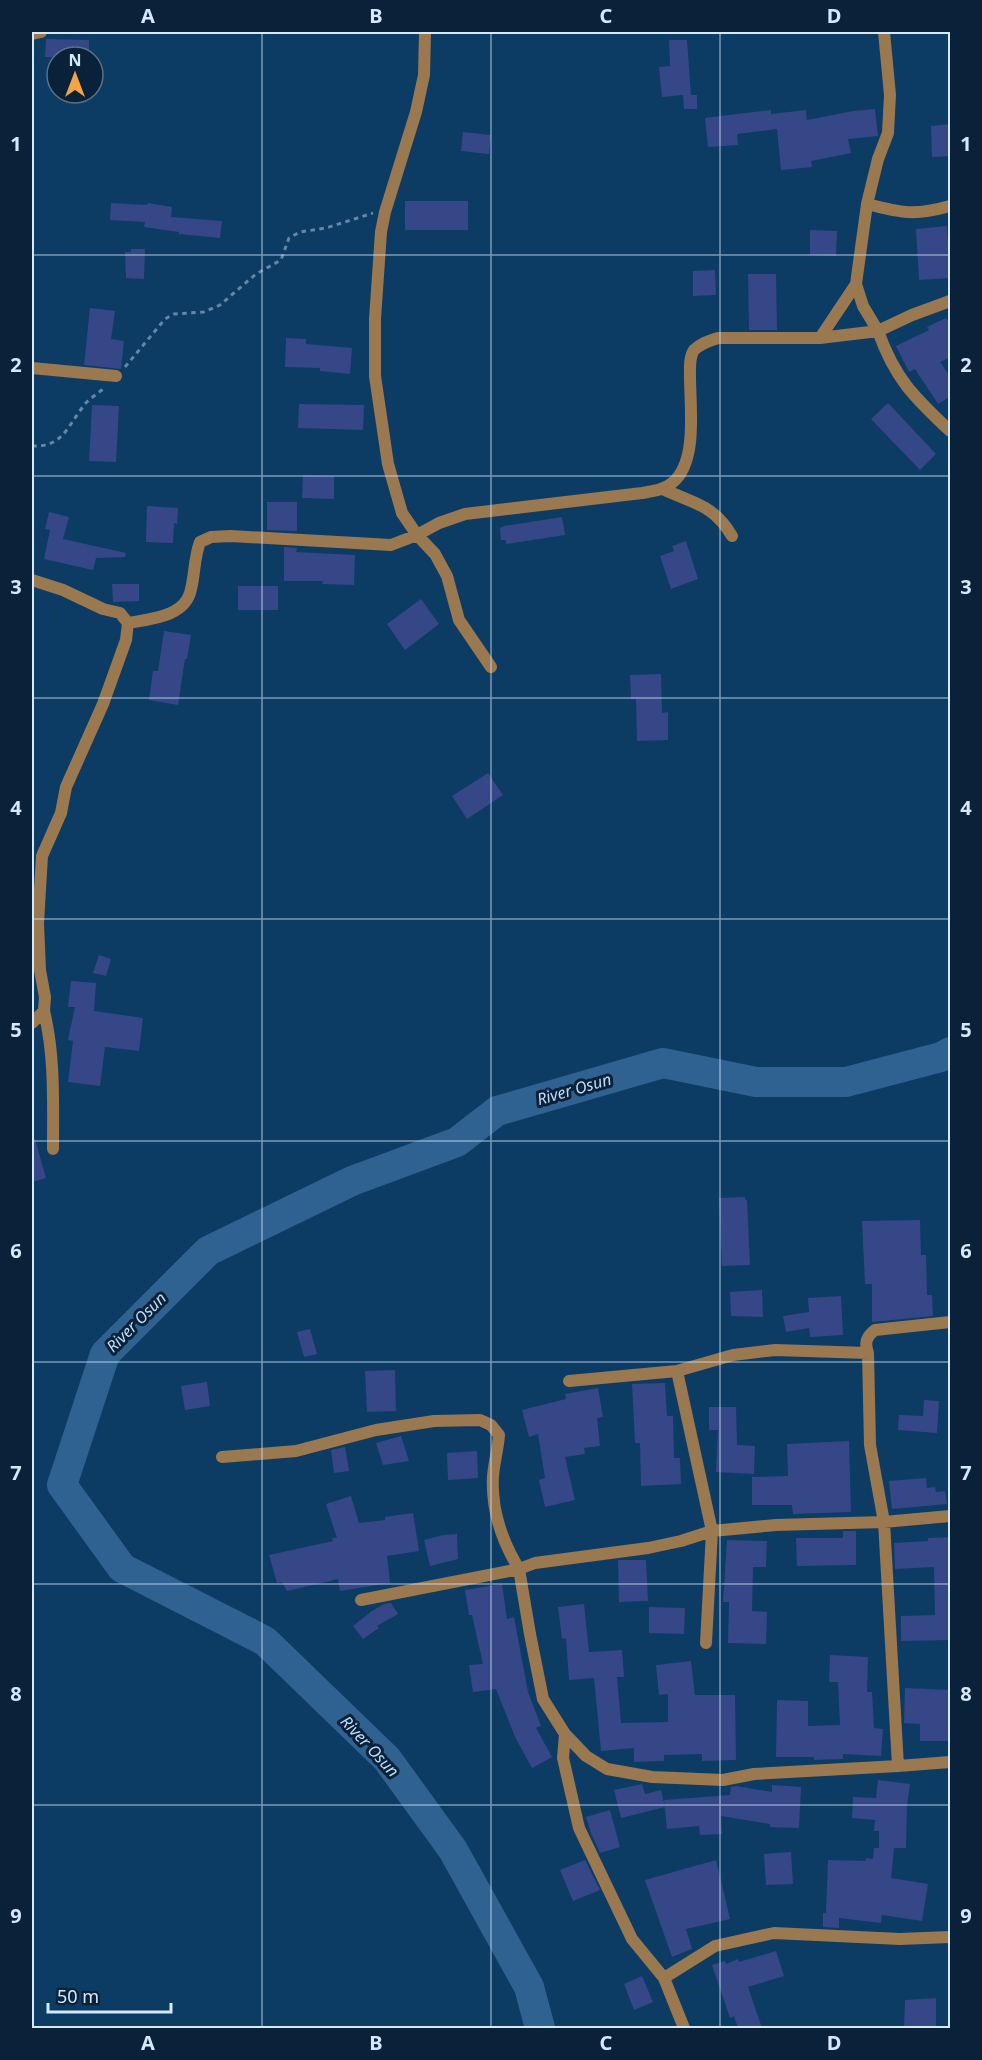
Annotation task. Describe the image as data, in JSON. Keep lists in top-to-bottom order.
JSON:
{
  "water": ["River Osun"],
  "scale_bar": "50 m",
  "north": "top",
  "grid": {
    "columns": [
      "A",
      "B",
      "C",
      "D"
    ],
    "rows": [
      "1",
      "2",
      "3",
      "4",
      "5",
      "6",
      "7",
      "8",
      "9"
    ]
  }
}
